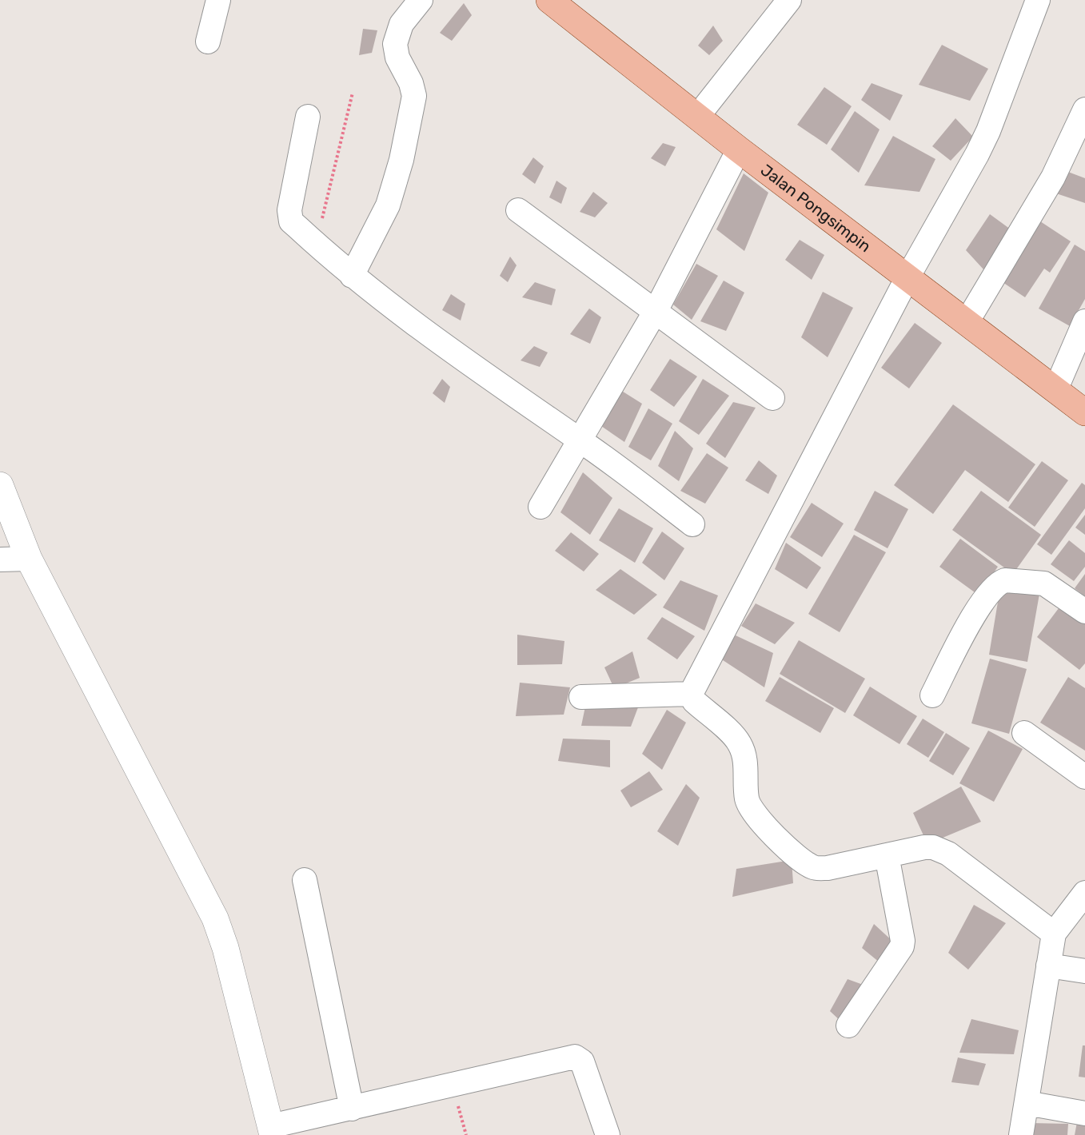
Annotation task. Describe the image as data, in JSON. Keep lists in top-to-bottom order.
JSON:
{
  "streets": {
    "main road": ["Jalan Pongsimpin"]
  }
}
